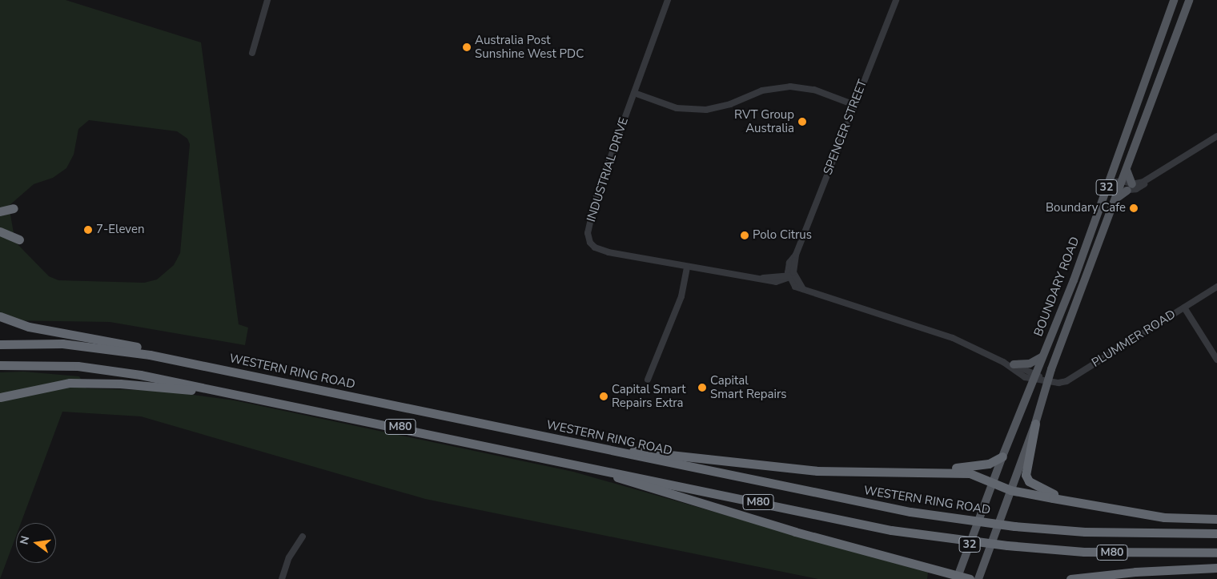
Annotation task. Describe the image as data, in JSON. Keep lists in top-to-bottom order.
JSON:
{
  "streets": {
    "highway": ["WESTERN RING ROAD", "M80"],
    "main road": ["32", "BOUNDARY ROAD"],
    "street": ["SPENCER STREET", "INDUSTRIAL DRIVE", "PLUMMER ROAD"]
  },
  "crossings": [
    ["SPENCER STREET", "INDUSTRIAL DRIVE"],
    ["BOUNDARY ROAD", "PLUMMER ROAD"]
  ],
  "places": [
    "Australia Post Sunshine West PDC",
    "RVT Group Australia",
    "Boundary Cafe",
    "7-Eleven",
    "Polo Citrus",
    "Capital Smart Repairs",
    "Capital Smart Repairs Extra"
  ],
  "north": "left"
}
